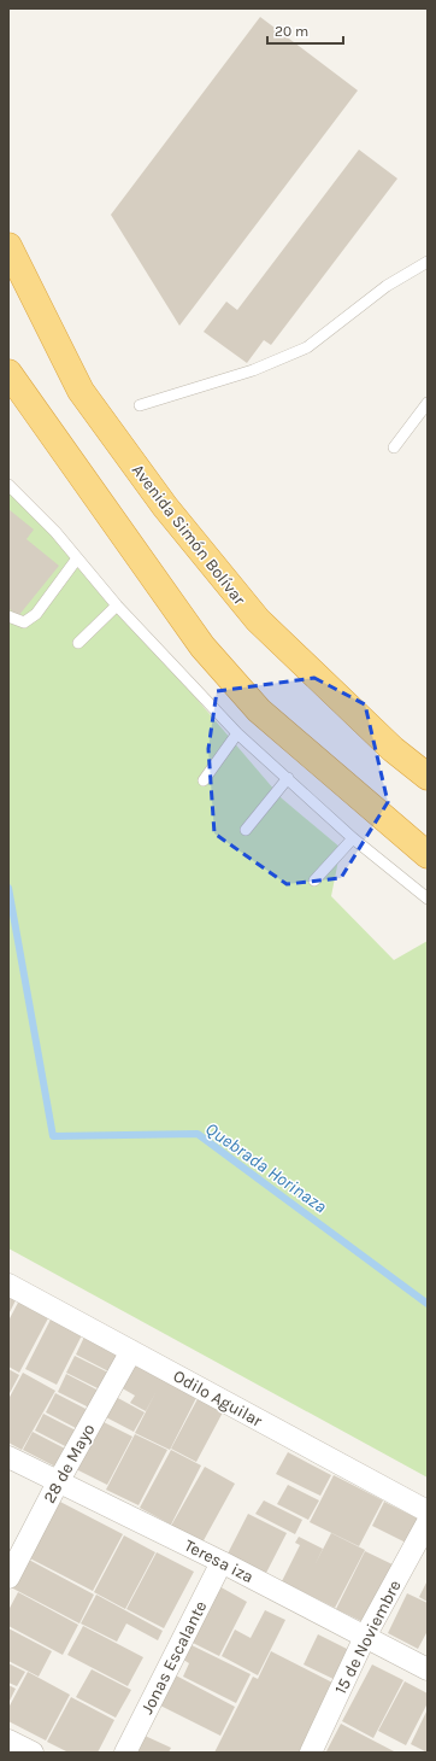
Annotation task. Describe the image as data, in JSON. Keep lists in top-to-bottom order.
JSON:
{
  "streets": {
    "highway": ["Avenida Simón Bolívar"],
    "street": [
      "Odilo Aguilar",
      "28 de Mayo",
      "Teresa iza",
      "15 de Noviembre",
      "Jonas Escalante"
    ]
  },
  "crossings": [
    ["Odilo Aguilar", "28 de Mayo"],
    ["28 de Mayo", "Teresa iza"],
    ["Teresa iza", "15 de Noviembre"],
    ["Teresa iza", "Jonas Escalante"]
  ],
  "water": ["Quebrada Horinaza"],
  "scale_bar": "20 m"
}
